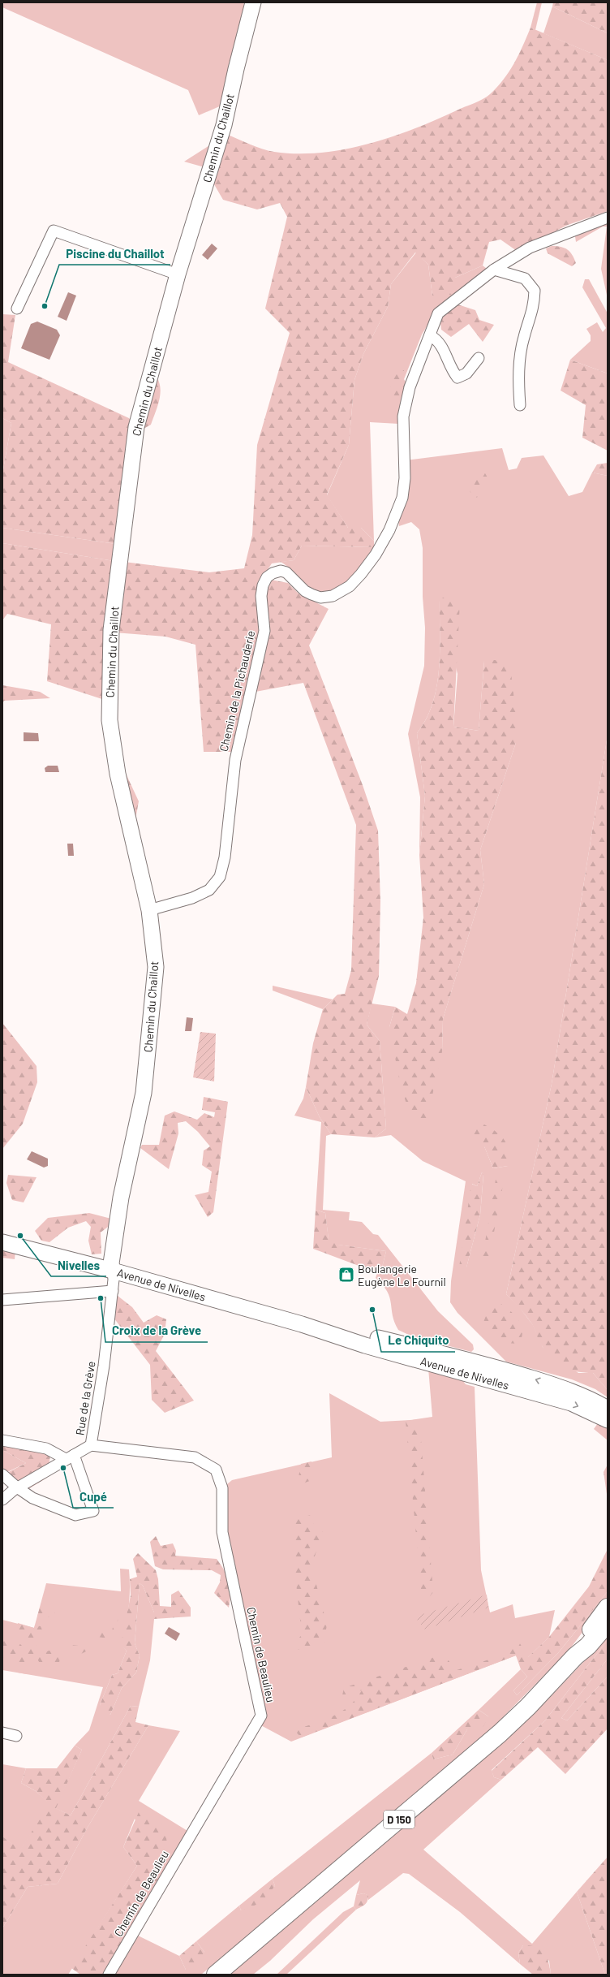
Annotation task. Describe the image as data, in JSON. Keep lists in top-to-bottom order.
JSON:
{
  "streets": {
    "highway": ["D 150"],
    "street": [
      "Chemin du Chaillot",
      "Chemin de la Pichauderie",
      "Avenue de Nivelles",
      "Rue de la Grève",
      "Chemin de Beaulieu"
    ]
  },
  "crossings": [
    ["Chemin du Chaillot", "Chemin de la Pichauderie"],
    ["Chemin du Chaillot", "Avenue de Nivelles"],
    ["Chemin du Chaillot", "Rue de la Grève"],
    ["Avenue de Nivelles", "Rue de la Grève"],
    ["Rue de la Grève", "Chemin de Beaulieu"]
  ],
  "places": {
    "other": [
      "Piscine du Chaillot",
      "Nivelles",
      "Croix de la Grève",
      "Le Chiquito",
      "Cupé"
    ],
    "shop": ["Boulangerie Eugène Le Fournil"]
  }
}
